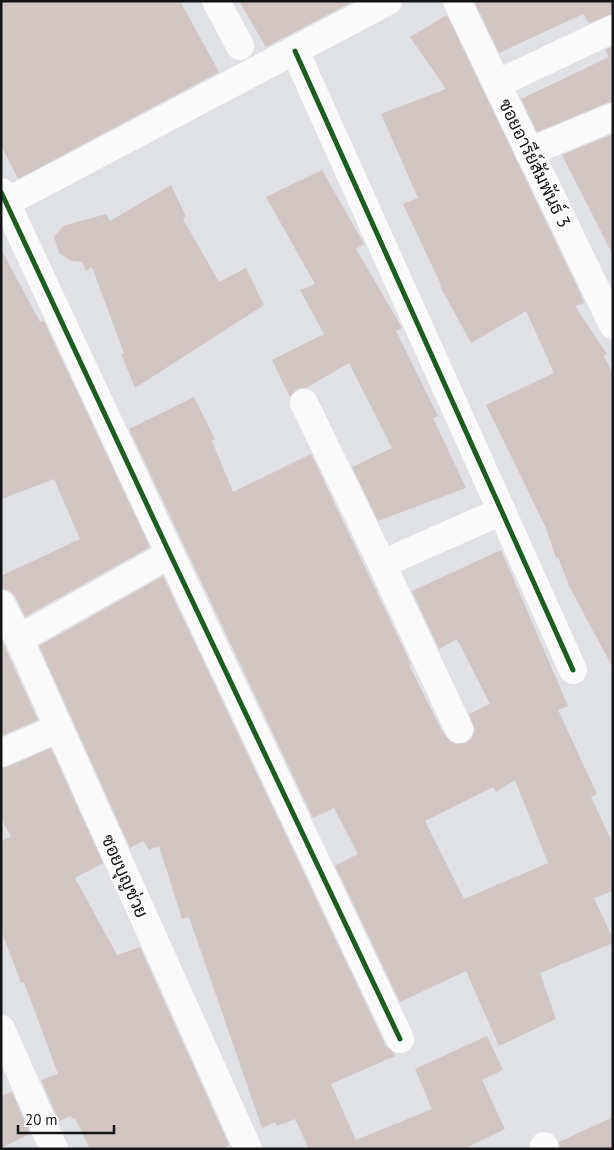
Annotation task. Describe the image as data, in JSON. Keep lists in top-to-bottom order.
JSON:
{
  "streets": {
    "street": ["ซอยอารีย์สัมพันธ์ 3", "ซอยบุญช่วย"]
  },
  "scale_bar": "20 m"
}
